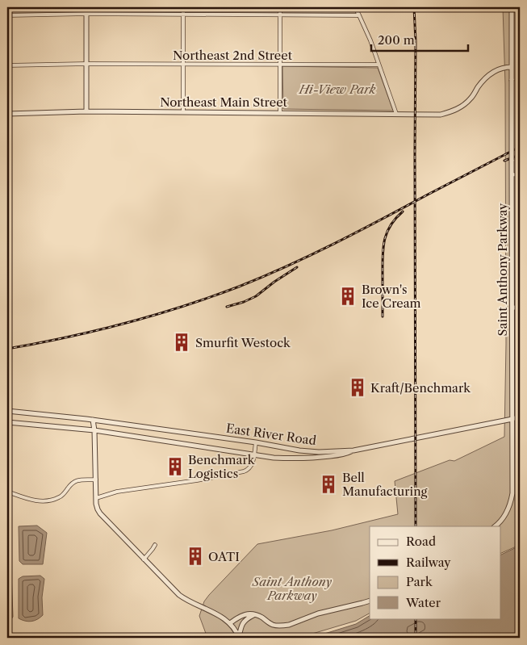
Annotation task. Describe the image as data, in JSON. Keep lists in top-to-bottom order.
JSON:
{
  "streets": {
    "street": [
      "Northeast 2nd Street",
      "Northeast Main Street",
      "Saint Anthony Parkway",
      "East River Road"
    ]
  },
  "crossings": [
    ["Northeast Main Street", "Saint Anthony Parkway"]
  ],
  "parks": ["Hi-View Park", "Saint Anthony Parkway"],
  "places": {
    "building": [
      "Brown's Ice Cream",
      "Smurfit Westock",
      "Kraft/Benchmark",
      "Benchmark Logistics",
      "Bell Manufacturing",
      "OATI"
    ]
  },
  "legend": [
    "Road",
    "Railway",
    "Park",
    "Water"
  ],
  "scale_bar": "200 m"
}
